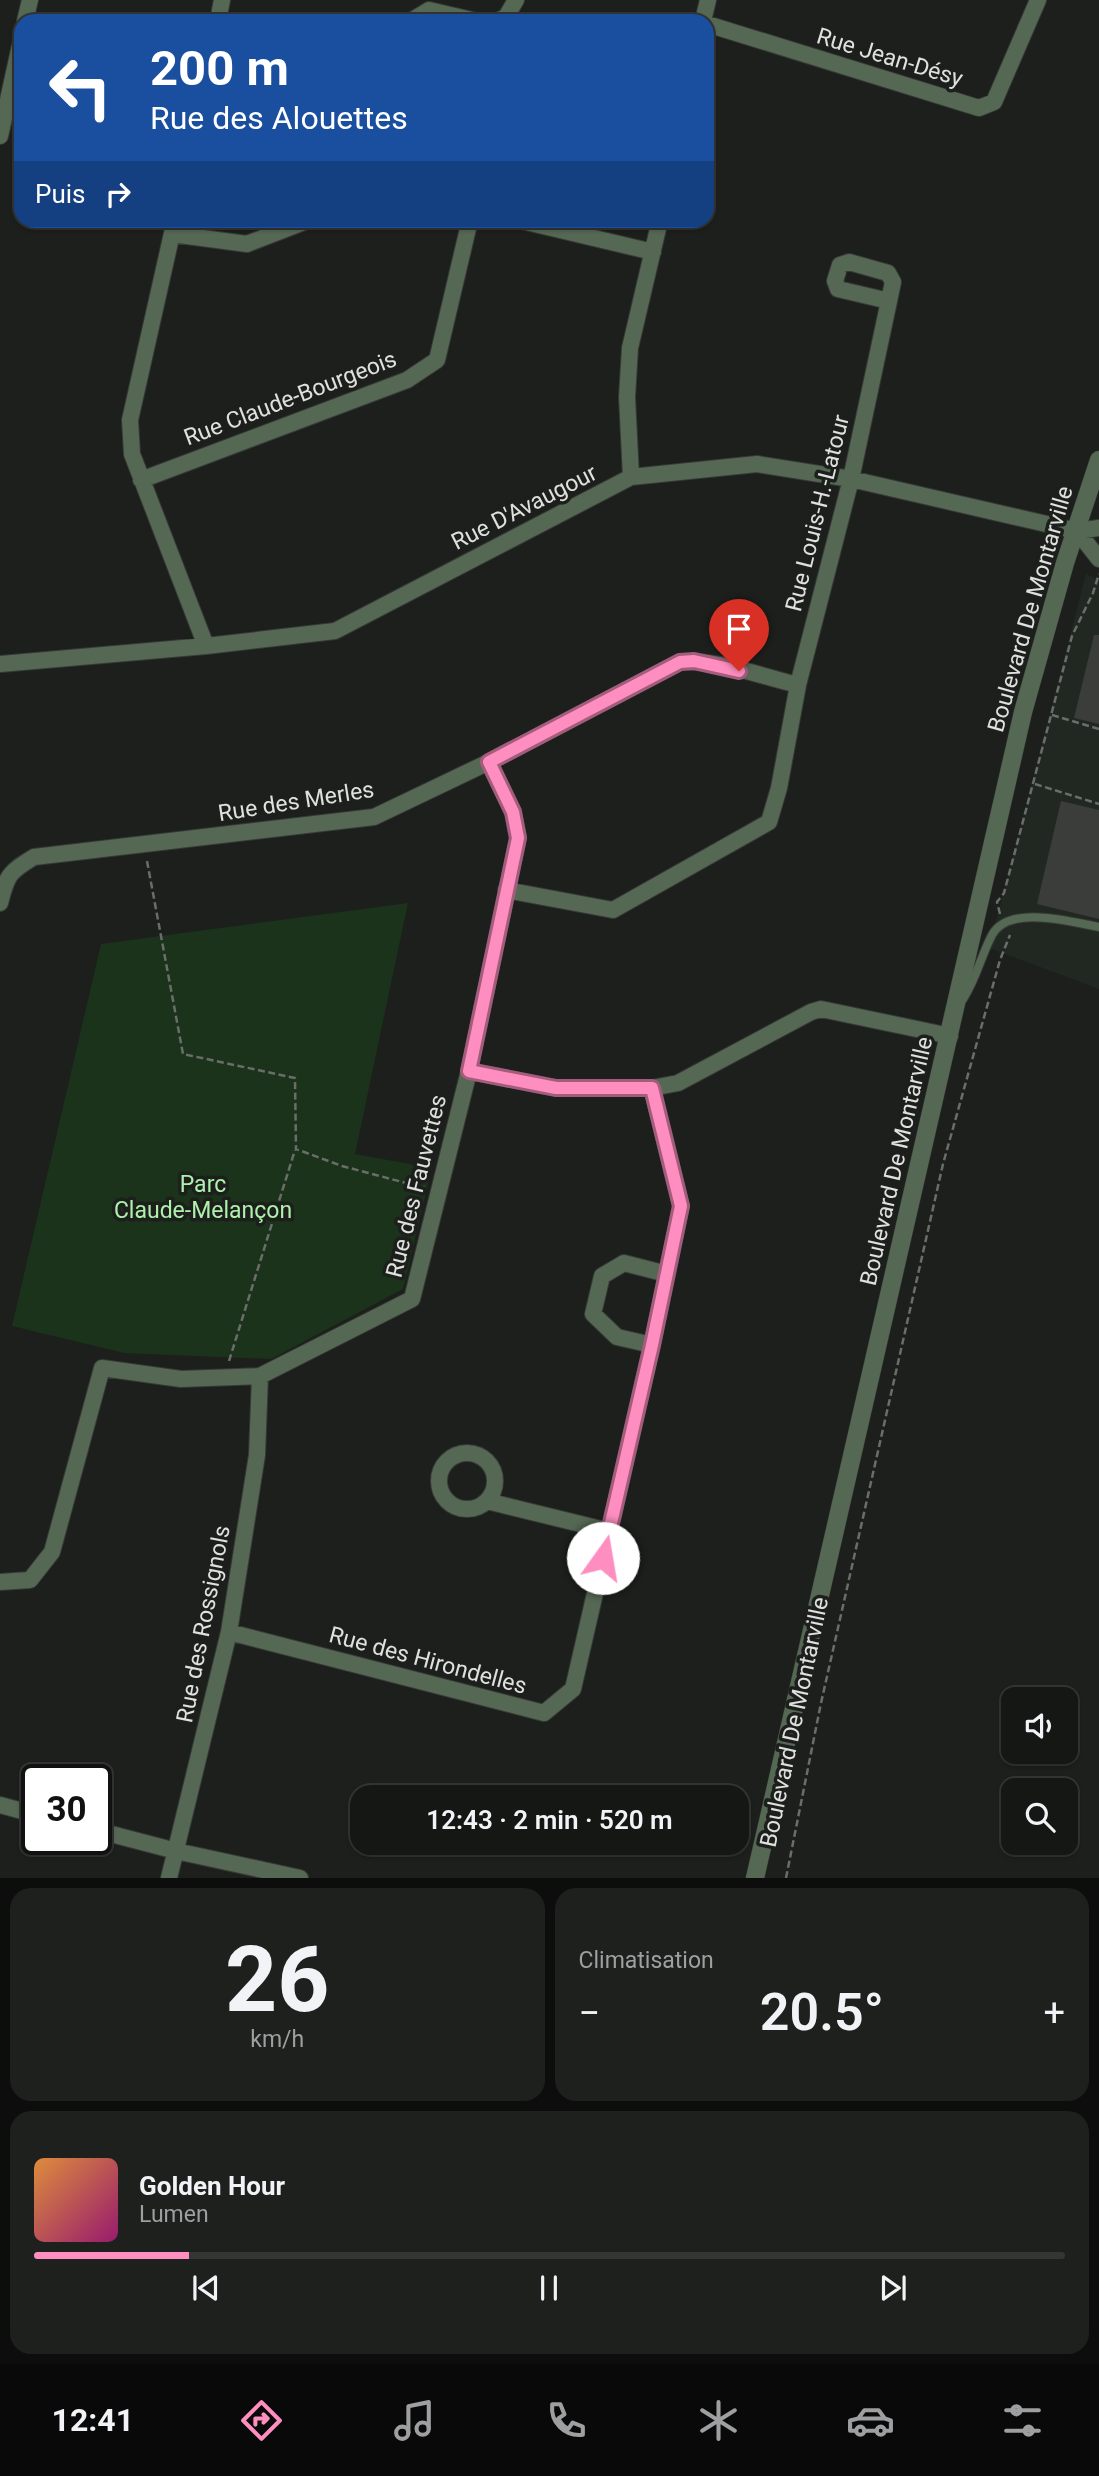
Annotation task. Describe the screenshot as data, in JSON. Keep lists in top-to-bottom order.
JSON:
{
  "streets": {
    "street": [
      "Rue Jean-Désy",
      "Rue Claude-Bourgeois",
      "Rue D'Avaugour",
      "Rue Louis-H.-Latour",
      "Boulevard De Montarville",
      "Rue des Merles",
      "Rue des Fauvettes",
      "Rue des Rossignols",
      "Rue des Hirondelles"
    ]
  },
  "crossings": [
    ["Rue D'Avaugour", "Rue Louis-H.-Latour"],
    ["Rue D'Avaugour", "Boulevard De Montarville"],
    ["Rue Louis-H.-Latour", "Rue des Merles"],
    ["Rue Louis-H.-Latour", "Rue des Fauvettes"],
    ["Rue des Merles", "Rue des Fauvettes"],
    ["Rue des Fauvettes", "Rue des Rossignols"],
    ["Rue des Rossignols", "Rue des Hirondelles"]
  ],
  "parks": ["Parc Claude-Melançon"],
  "page": {
    "turn": ["200 m", "Rue des Alouettes"],
    "then": "Puis",
    "limit": "30",
    "trip": "12:43 · 2 min · 520 m",
    "tile": [
      ["26", "km/h"],
      "Climatisation"
    ],
    "heat": ["−", "20.5°", "+"],
    "song": ["Golden Hour", "Lumen"],
    "tabs": "12:41"
  }
}
